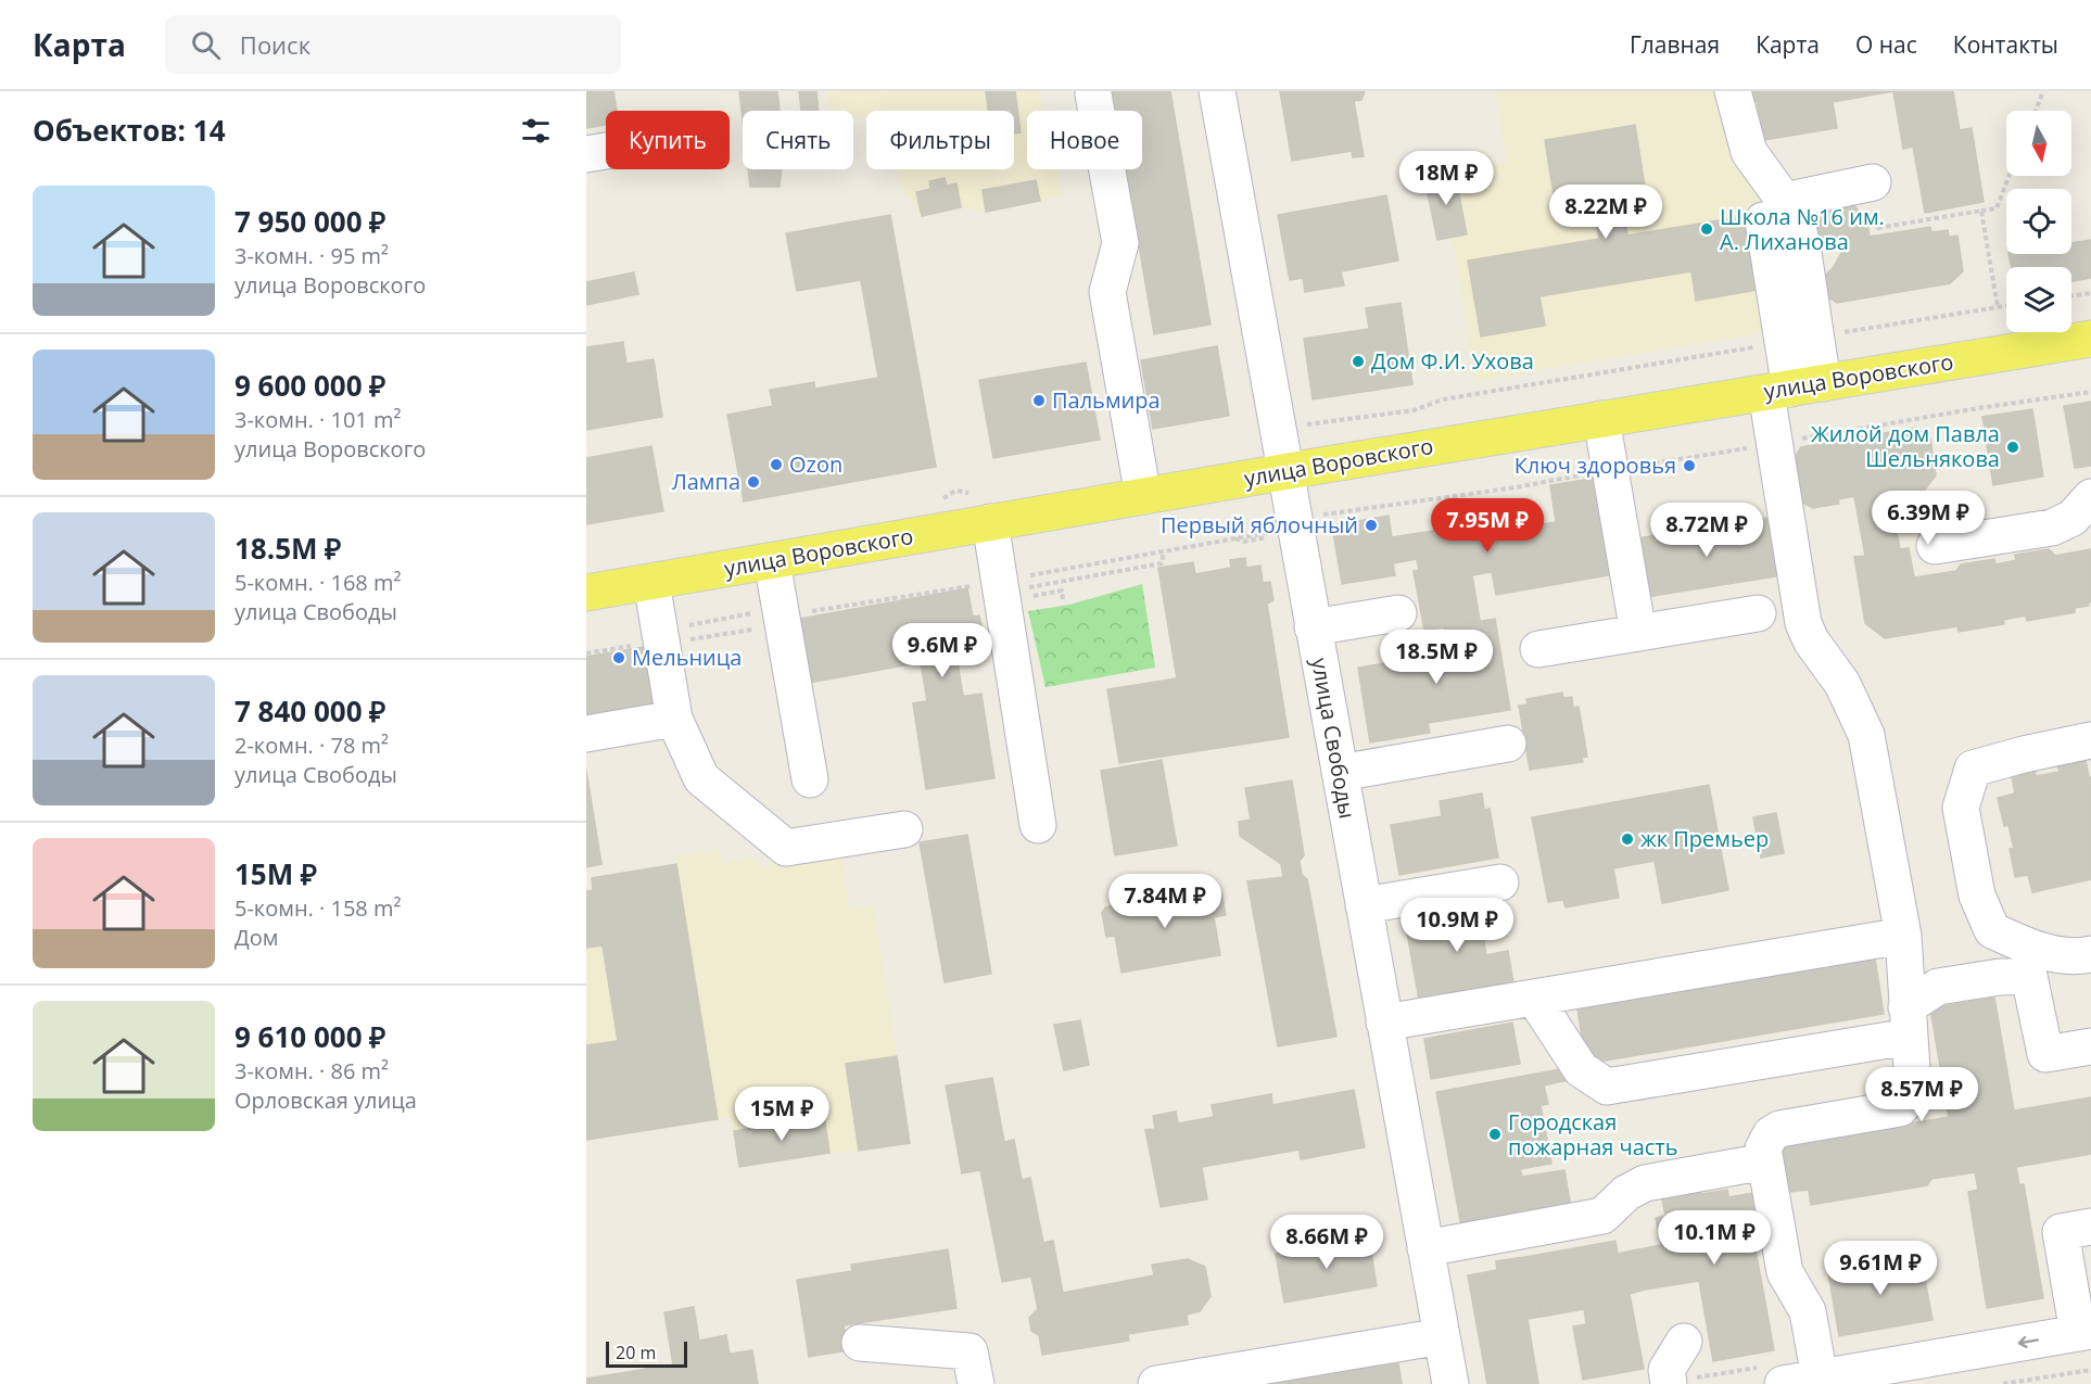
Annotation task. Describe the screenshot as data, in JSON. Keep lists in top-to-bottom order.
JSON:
{
  "streets": {
    "main road": ["улица Воровского"],
    "street": ["улица Свободы"]
  },
  "crossings": [
    ["улица Воровского", "улица Свободы"]
  ],
  "places": [
    "Школа №16 им. А. Лиханова",
    "Дом Ф.И. Ухова",
    "Пальмира",
    "Жилой дом Павла Шельнякова",
    "Ozon",
    "Ключ здоровья",
    "Лампа",
    "Первый яблочный",
    "Мельница",
    "жк Премьер",
    "Городская пожарная часть"
  ],
  "scale_bar": "20 m",
  "north": "bottom",
  "page": {
    "header": "Карта",
    "search": "Поиск",
    "nav": [
      "Главная",
      "Карта",
      "О нас",
      "Контакты"
    ],
    "heading": "Объектов: 14",
    "chip": [
      "Купить",
      "Снять",
      "Фильтры",
      "Новое"
    ],
    "price": [
      "18M ₽",
      "8.22M ₽",
      "6.39M ₽",
      "7.95M ₽",
      "8.72M ₽",
      "9.6M ₽",
      "18.5M ₽",
      "7.84M ₽",
      "10.9M ₽",
      "8.57M ₽",
      "15M ₽",
      "10.1M ₽",
      "8.66M ₽",
      "9.61M ₽"
    ],
    "list": [
      {
        "name": "7 950 000 ₽",
        "note": "3-комн. · 95 m² · улица Воровского"
      },
      {
        "name": "9 600 000 ₽",
        "note": "3-комн. · 101 m² · улица Воровского"
      },
      {
        "name": "18.5M ₽",
        "note": "5-комн. · 168 m² · улица Свободы"
      },
      {
        "name": "7 840 000 ₽",
        "note": "2-комн. · 78 m² · улица Свободы"
      },
      {
        "name": "15M ₽",
        "note": "5-комн. · 158 m² · Дом"
      },
      {
        "name": "9 610 000 ₽",
        "note": "3-комн. · 86 m² · Орловская улица"
      }
    ],
    "scale": "20 m"
  }
}
